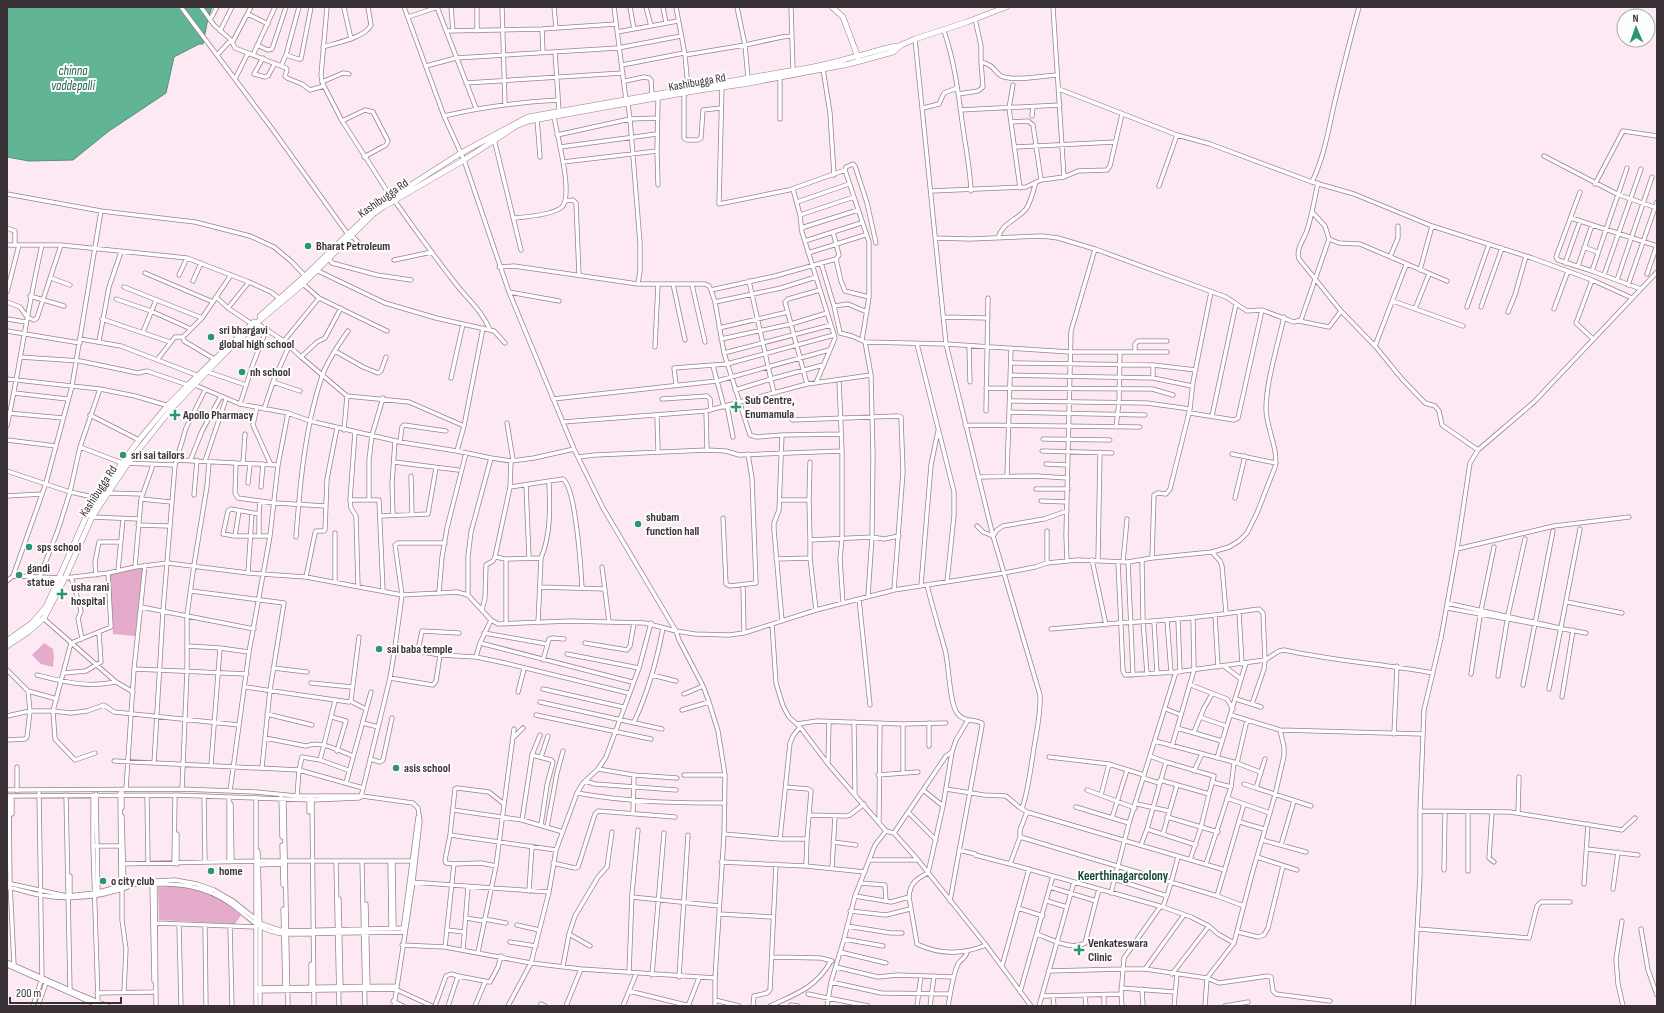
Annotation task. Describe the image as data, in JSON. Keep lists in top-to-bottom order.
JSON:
{
  "streets": {
    "main road": ["Kashibugga Rd"]
  },
  "districts": ["Keerthinagarcolony"],
  "water": ["chinna vaddepalli"],
  "places": {
    "other": [
      "Bharat Petroleum",
      "sri bhargavi global high school",
      "nh school",
      "sri sai tailors",
      "shubam function hall",
      "sps school",
      "gandi statue",
      "sai baba temple",
      "asis school",
      "home",
      "o city club"
    ],
    "health": [
      "Sub Centre, Enumamula",
      "Apollo Pharmacy",
      "usha rani hospital",
      "Venkateswara Clinic"
    ]
  },
  "scale_bar": "200 m",
  "north": "top"
}
